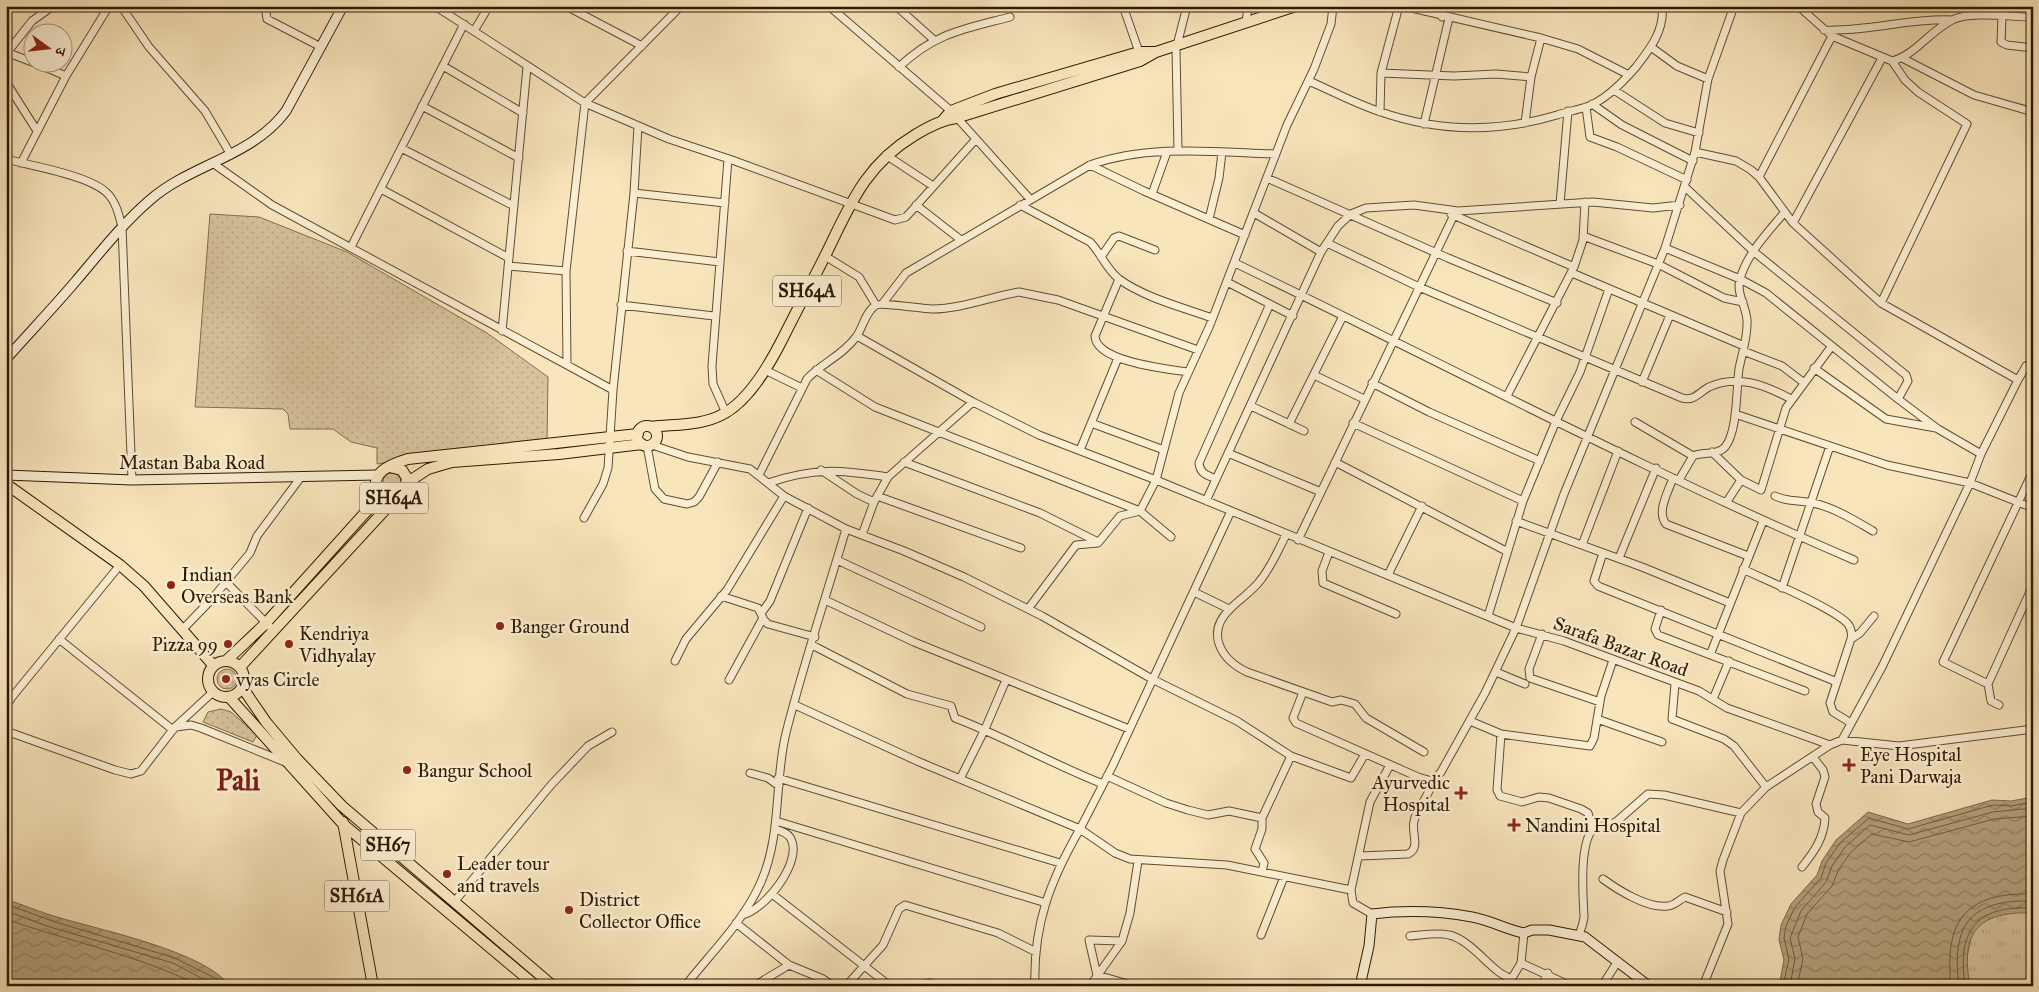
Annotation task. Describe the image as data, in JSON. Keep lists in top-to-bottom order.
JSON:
{
  "streets": {
    "main road": ["SH64A", "SH67", "SH61A"],
    "street": ["Mastan Baba Road", "Sarafa Bazar Road"]
  },
  "crossings": [
    ["SH64A", "Mastan Baba Road"],
    ["SH64A", "SH67"],
    ["SH67", "SH61A"]
  ],
  "districts": ["Pali"],
  "places": {
    "other": [
      "Indian Overseas Bank",
      "Banger Ground",
      "Pizza 99",
      "Kendriya Vidhyalay",
      "vyas Circle",
      "Bangur School",
      "Leader tour and travels",
      "District Collector Office"
    ],
    "health": ["Eye Hospital Pani Darwaja", "Ayurvedic Hospital", "Nandini Hospital"]
  },
  "north": "right"
}
